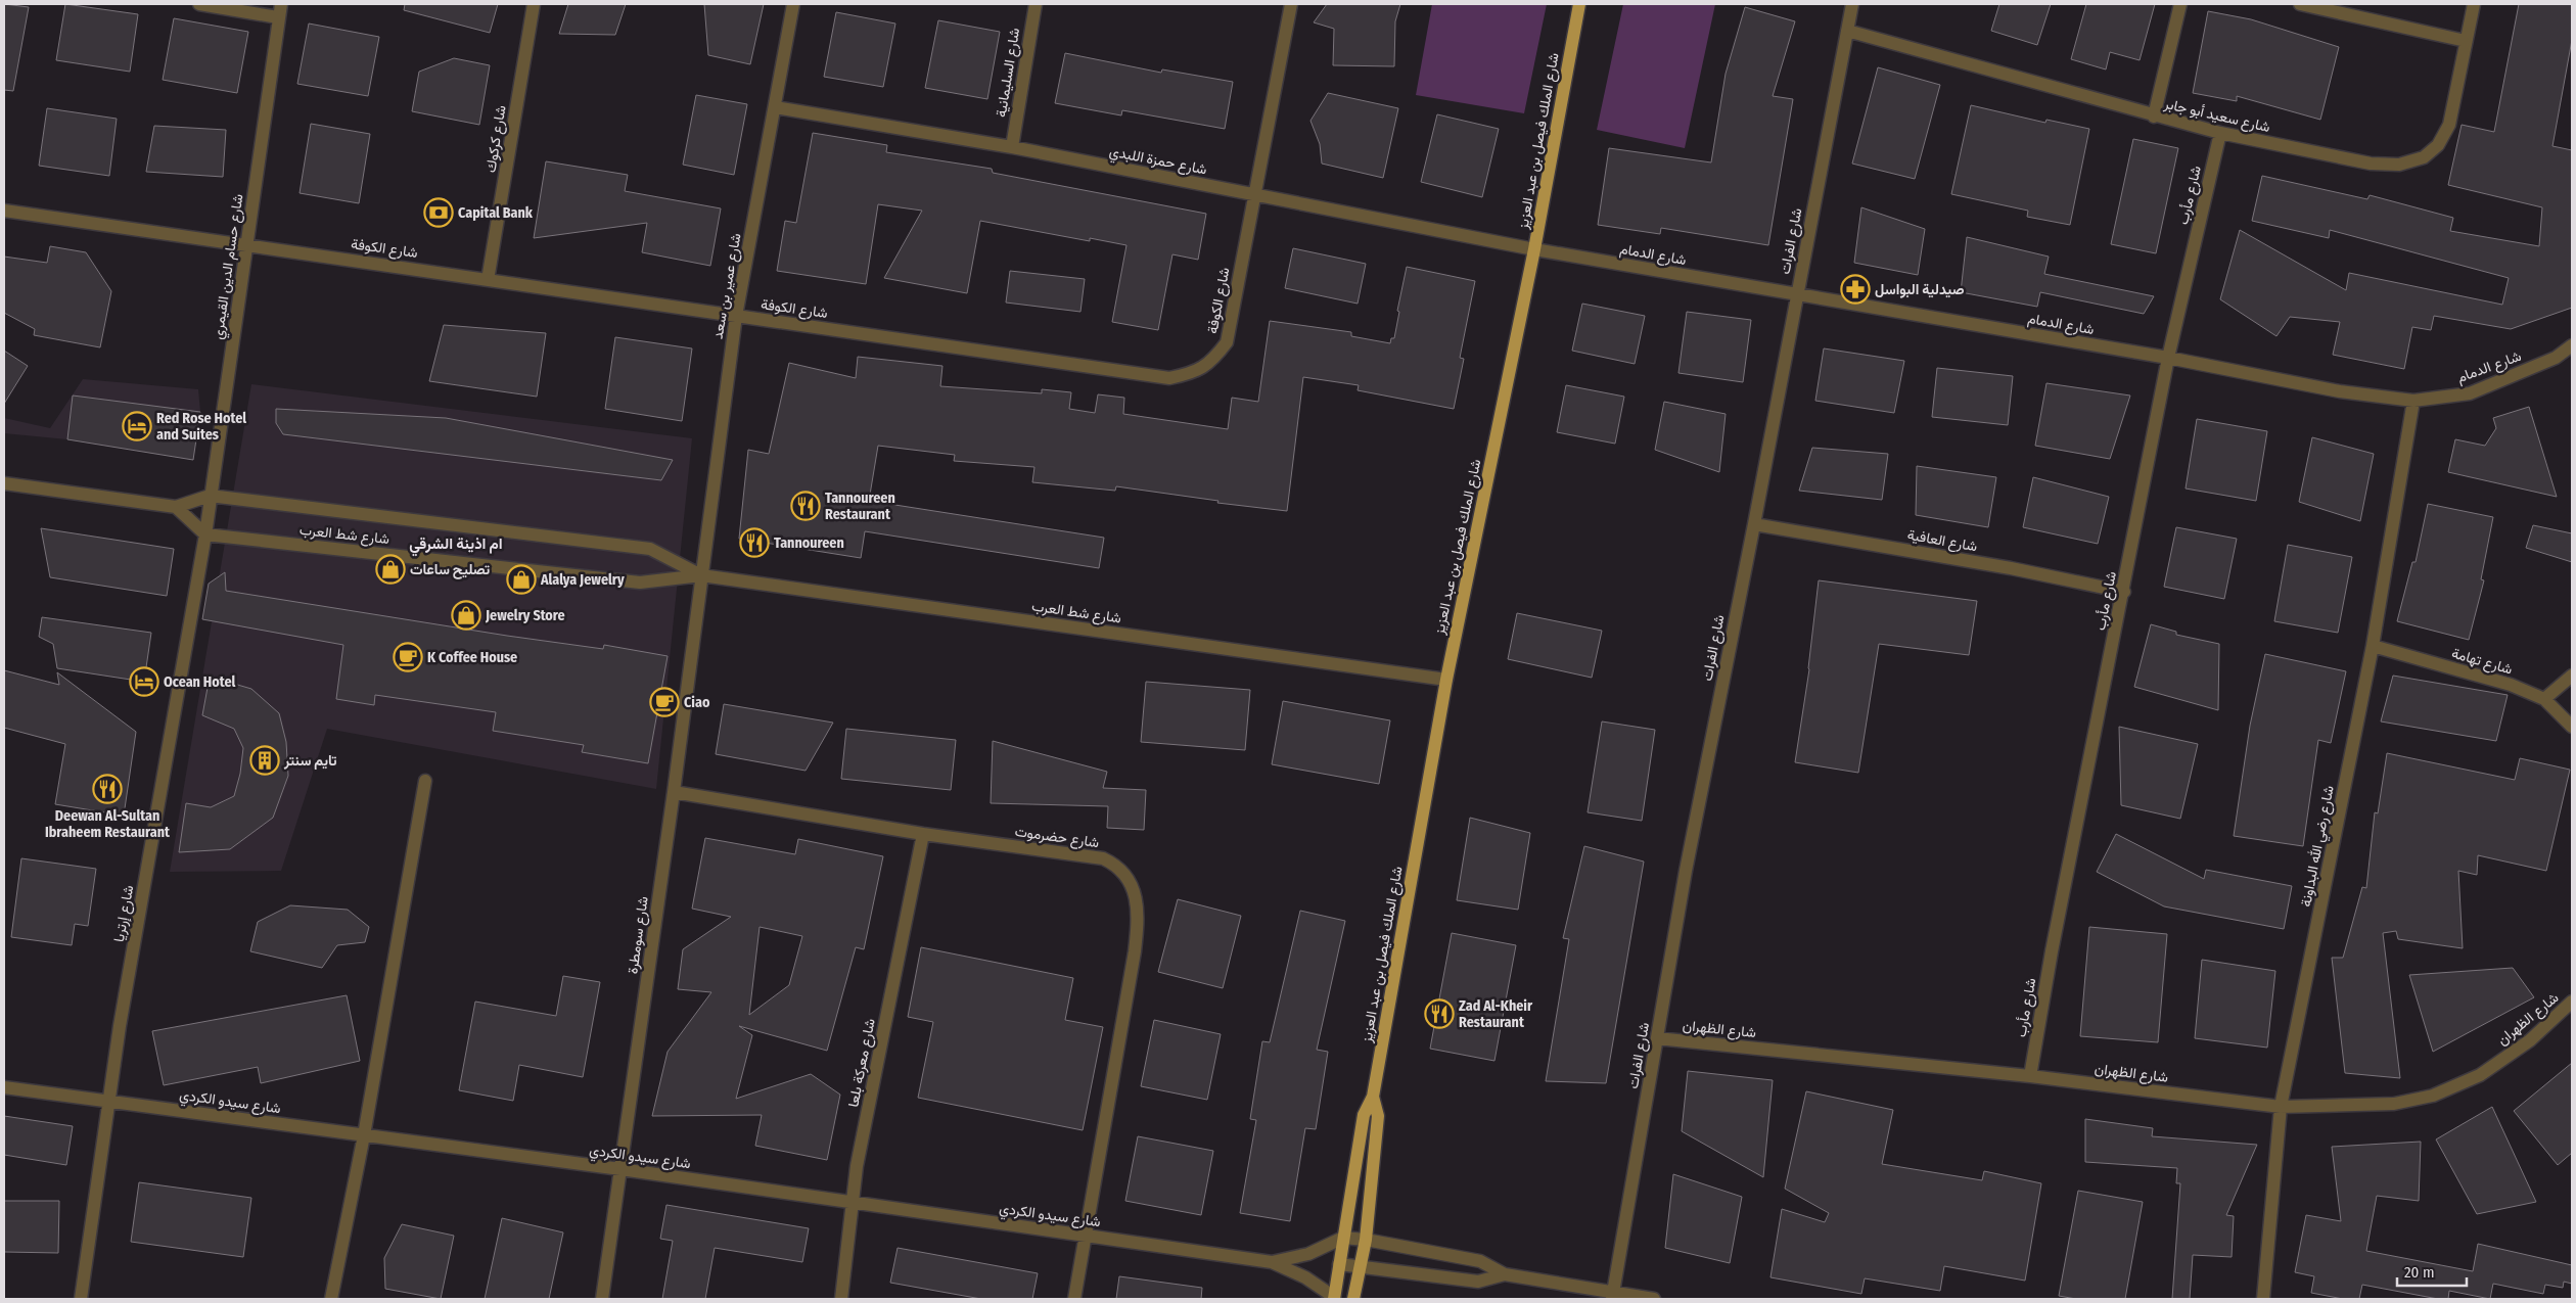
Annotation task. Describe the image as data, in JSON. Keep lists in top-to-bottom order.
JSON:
{
  "streets": {
    "main road": ["شارع الملك فيصل بن عبد العزيز"],
    "street": [
      "شارع السليمانية",
      "شارع سعيد أبو جابر",
      "شارع كركوك",
      "شارع حمزة اللبدي",
      "شارع مأرب",
      "شارع الفرات",
      "شارع الكوفة",
      "شارع الدمام",
      "شارع حسام الدين القيمري",
      "شارع عمير بن سعد",
      "شارع شط العرب",
      "شارع العافية",
      "شارع تهامة",
      "شارع حضرموت",
      "شارع رضي الله البداونة",
      "شارع إرتريا",
      "شارع سومطرة",
      "شارع الظهران",
      "شارع معركة بلعا",
      "شارع سيدو الكردي"
    ]
  },
  "crossings": [
    ["شارع السليمانية", "شارع حمزة اللبدي"],
    ["شارع سعيد أبو جابر", "شارع مأرب"],
    ["شارع سعيد أبو جابر", "شارع الفرات"],
    ["شارع كركوك", "شارع الكوفة"],
    ["شارع الملك فيصل بن عبد العزيز", "شارع حمزة اللبدي"],
    ["شارع الملك فيصل بن عبد العزيز", "شارع الدمام"],
    ["شارع الملك فيصل بن عبد العزيز", "شارع شط العرب"],
    ["شارع الملك فيصل بن عبد العزيز", "شارع سيدو الكردي"],
    ["شارع حمزة اللبدي", "شارع الكوفة"],
    ["شارع حمزة اللبدي", "شارع الدمام"],
    ["شارع حمزة اللبدي", "شارع عمير بن سعد"],
    ["شارع مأرب", "شارع الدمام"],
    ["شارع مأرب", "شارع العافية"],
    ["شارع مأرب", "شارع الظهران"],
    ["شارع الفرات", "شارع الدمام"],
    ["شارع الفرات", "شارع العافية"],
    ["شارع الفرات", "شارع الظهران"],
    ["شارع الكوفة", "شارع حسام الدين القيمري"],
    ["شارع الكوفة", "شارع عمير بن سعد"],
    ["شارع الدمام", "شارع رضي الله البداونة"],
    ["شارع حسام الدين القيمري", "شارع شط العرب"],
    ["شارع حسام الدين القيمري", "شارع إرتريا"],
    ["شارع عمير بن سعد", "شارع شط العرب"],
    ["شارع عمير بن سعد", "شارع سومطرة"],
    ["شارع شط العرب", "شارع إرتريا"],
    ["شارع شط العرب", "شارع سومطرة"],
    ["شارع تهامة", "شارع رضي الله البداونة"],
    ["شارع حضرموت", "شارع سومطرة"],
    ["شارع حضرموت", "شارع معركة بلعا"],
    ["شارع حضرموت", "شارع سيدو الكردي"],
    ["شارع رضي الله البداونة", "شارع الظهران"],
    ["شارع إرتريا", "شارع سيدو الكردي"],
    ["شارع سومطرة", "شارع سيدو الكردي"],
    ["شارع معركة بلعا", "شارع سيدو الكردي"]
  ],
  "districts": ["ام اذينة الشرقي"],
  "places": {
    "bank": ["Capital Bank"],
    "pharmacy": ["صيدلية البواسل"],
    "hotel": ["Red Rose Hotel and Suites", "Ocean Hotel"],
    "restaurant": [
      "Tannoureen Restaurant",
      "Tannoureen",
      "Deewan Al-Sultan Ibraheem Restaurant",
      "Zad Al-Kheir Restaurant"
    ],
    "shop": ["تصليح ساعات", "Alalya Jewelry", "Jewelry Store"],
    "cafe": ["K Coffee House", "Ciao"],
    "building": ["تايم سنتر"]
  },
  "scale_bar": "20 m"
}
